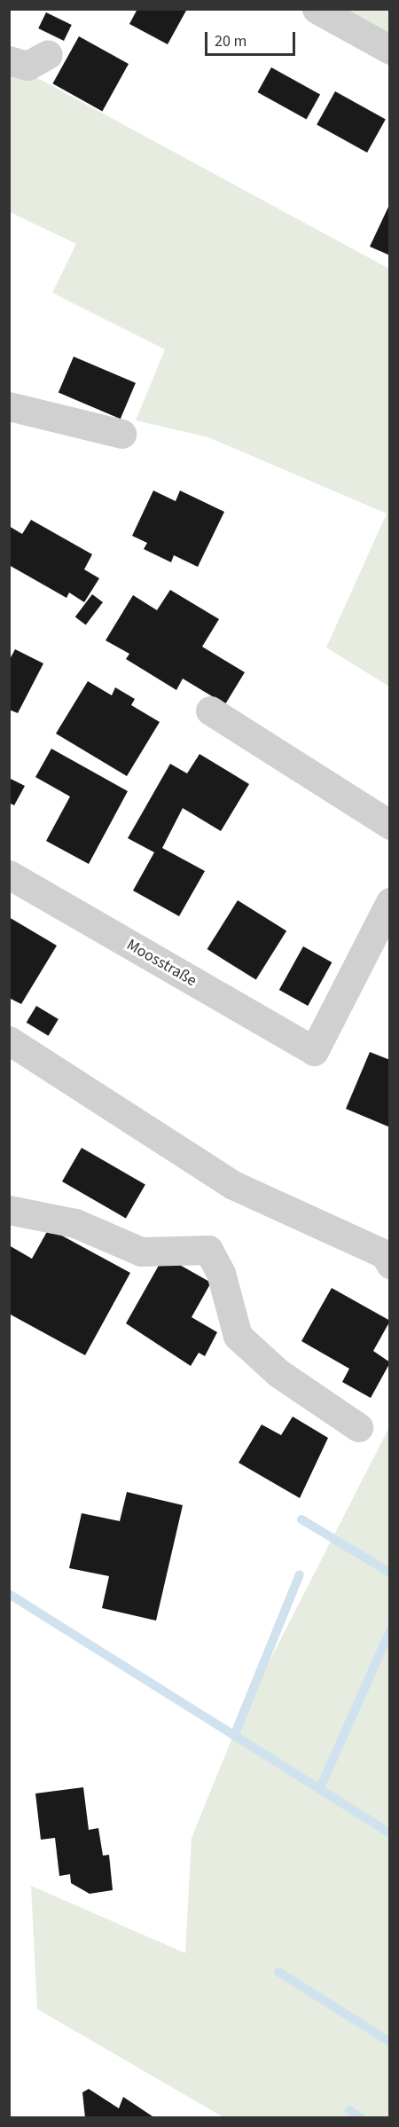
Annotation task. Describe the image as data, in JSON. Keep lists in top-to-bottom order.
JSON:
{
  "streets": {
    "street": ["Moosstraße"]
  },
  "scale_bar": "20 m"
}
